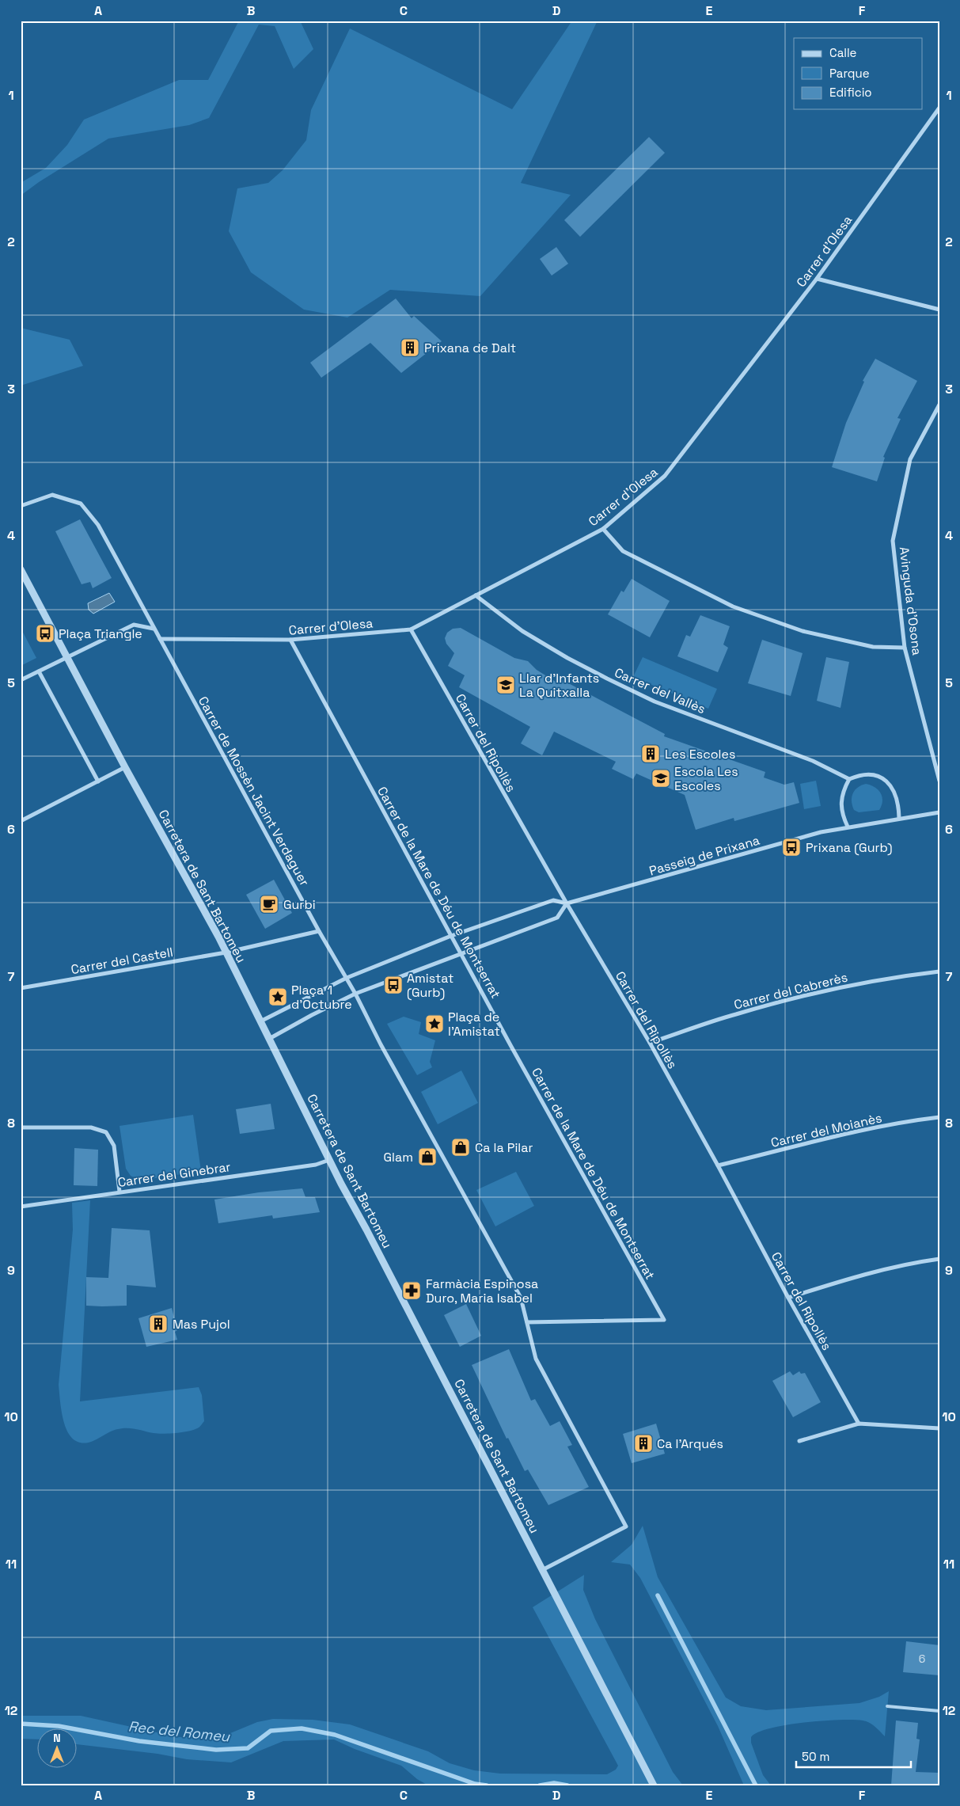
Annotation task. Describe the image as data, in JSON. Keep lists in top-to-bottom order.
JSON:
{
  "streets": {
    "street": [
      "Carrer d'Olesa",
      "Avinguda d'Osona",
      "Carrer del Vallès",
      "Carrer del Ripollès",
      "Carrer de Mossèn Jacint Verdaguer",
      "Passeig de Prixana",
      "Carretera de Sant Bartomeu",
      "Carrer de la Mare de Déu de Montserrat",
      "Carrer del Castell",
      "Carrer del Cabrerès",
      "Carrer del Moianès",
      "Carrer del Ginebrar"
    ]
  },
  "crossings": [
    ["Carrer d'Olesa", "Carrer del Vallès"],
    ["Carrer d'Olesa", "Carrer del Ripollès"],
    ["Carrer d'Olesa", "Carrer de Mossèn Jacint Verdaguer"],
    ["Carrer d'Olesa", "Carrer de la Mare de Déu de Montserrat"],
    ["Carrer del Vallès", "Passeig de Prixana"],
    ["Carrer del Ripollès", "Passeig de Prixana"],
    ["Carrer del Ripollès", "Carrer del Cabrerès"],
    ["Carrer del Ripollès", "Carrer del Moianès"],
    ["Carrer de Mossèn Jacint Verdaguer", "Passeig de Prixana"],
    ["Carrer de Mossèn Jacint Verdaguer", "Carretera de Sant Bartomeu"],
    ["Carrer de Mossèn Jacint Verdaguer", "Carrer de la Mare de Déu de Montserrat"],
    ["Passeig de Prixana", "Carretera de Sant Bartomeu"],
    ["Passeig de Prixana", "Carrer de la Mare de Déu de Montserrat"],
    ["Carretera de Sant Bartomeu", "Carrer del Castell"],
    ["Carretera de Sant Bartomeu", "Carrer del Ginebrar"]
  ],
  "water": ["Rec del Romeu"],
  "places": {
    "building": [
      "Prixana de Dalt",
      "Les Escoles",
      "Mas Pujol",
      "Ca l'Arqués"
    ],
    "bus stop": ["Plaça Triangle", "Prixana (Gurb)", "Amistat (Gurb)"],
    "school or university": ["Llar d'Infants La Quitxalla", "Escola Les Escoles"],
    "cafe": ["Gurbi"],
    "place": ["Plaça 1 d'Octubre", "Plaça de l'Amistat"],
    "shop": ["Ca la Pilar", "Glam"],
    "pharmacy": ["Farmàcia Espinosa Duro, Maria Isabel"]
  },
  "house_numbers": ["6"],
  "legend": ["Calle", "Parque", "Edificio"],
  "scale_bar": "50 m",
  "north": "top",
  "grid": {
    "columns": [
      "A",
      "B",
      "C",
      "D",
      "E",
      "F"
    ],
    "rows": [
      "1",
      "2",
      "3",
      "4",
      "5",
      "6",
      "7",
      "8",
      "9",
      "10",
      "11",
      "12"
    ]
  }
}
